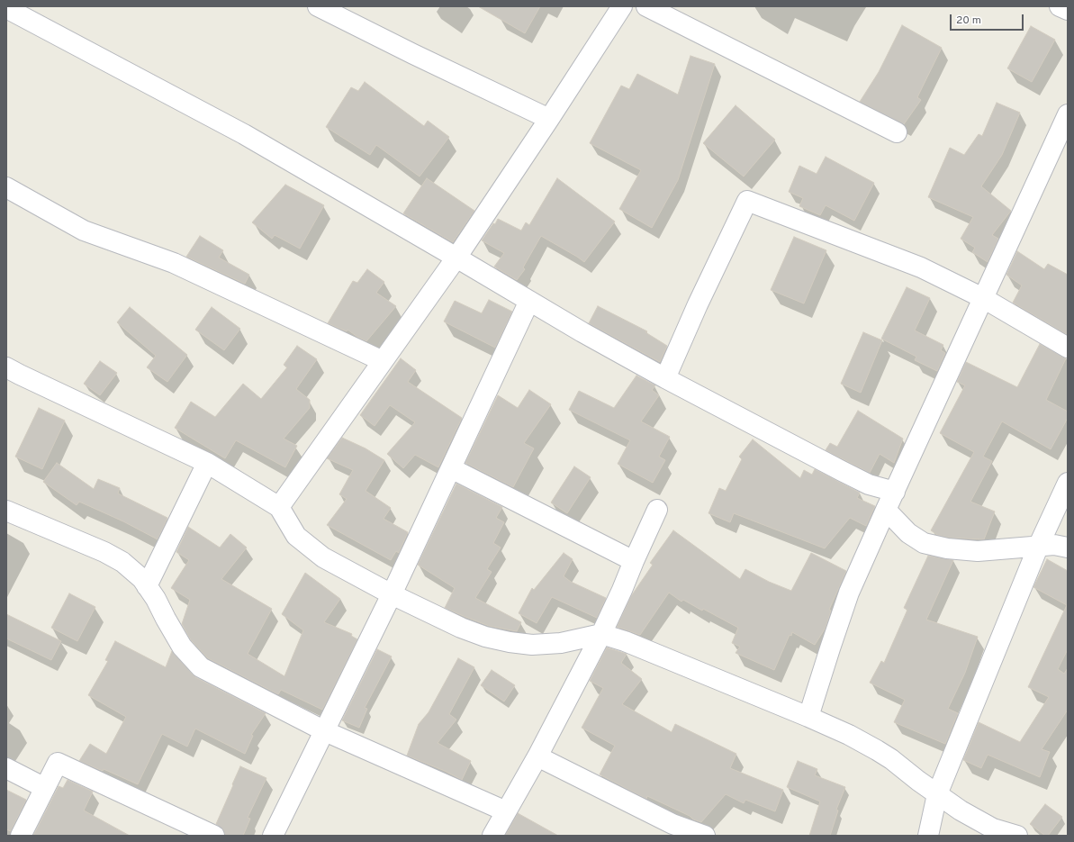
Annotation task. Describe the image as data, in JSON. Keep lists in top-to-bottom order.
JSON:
{
  "scale_bar": "20 m"
}
